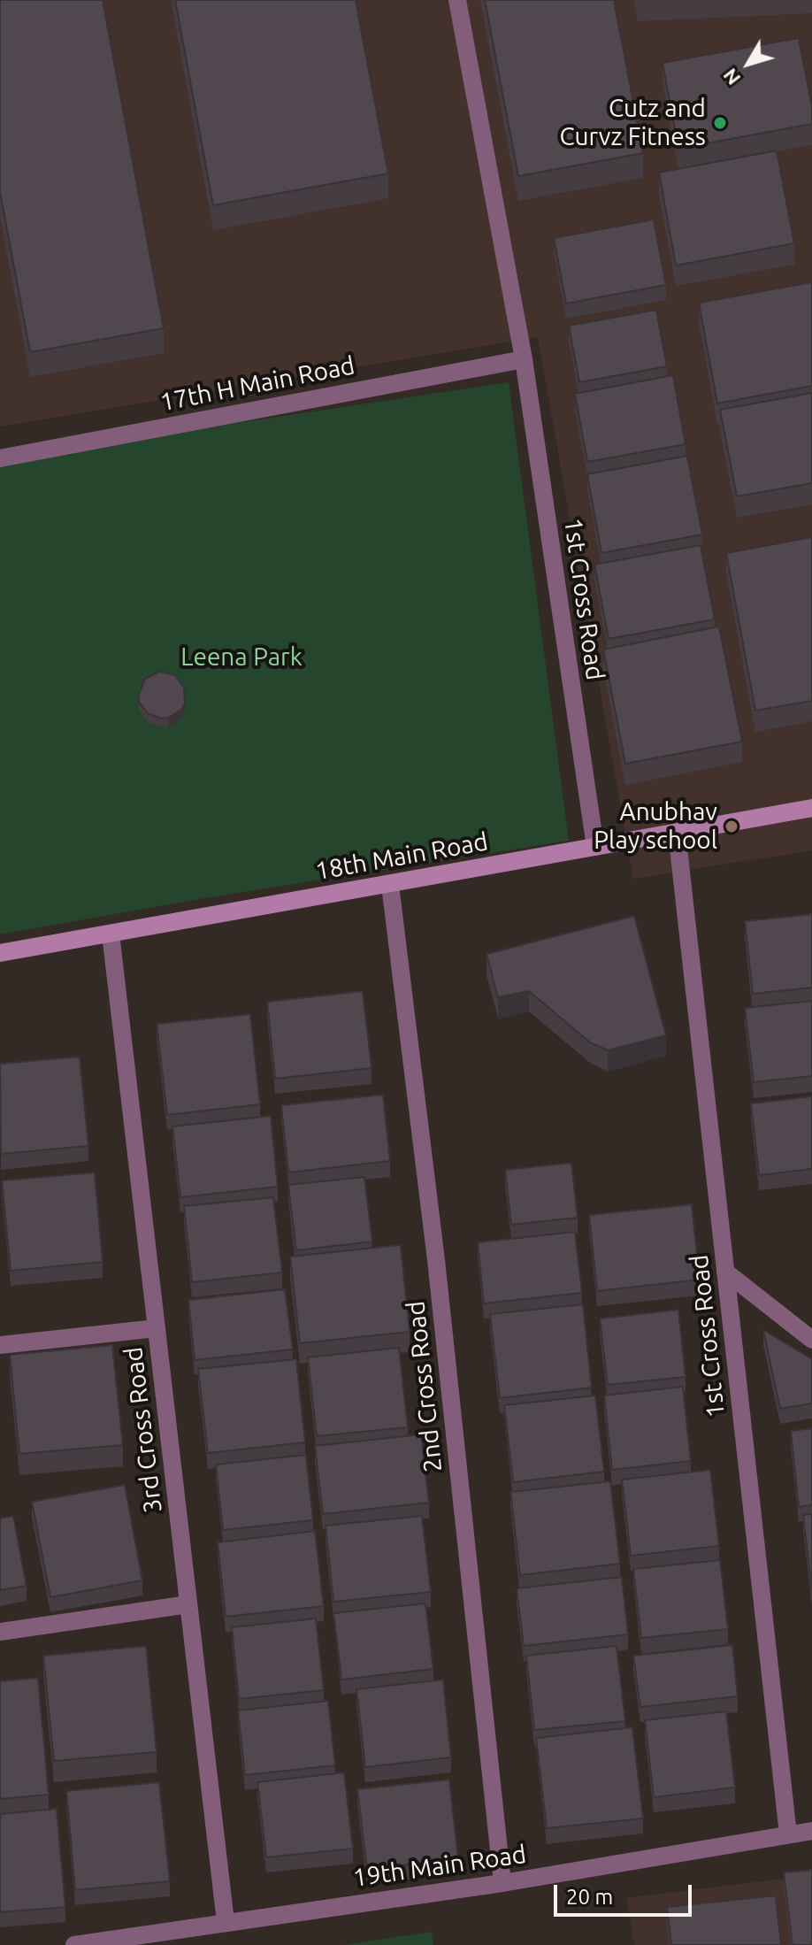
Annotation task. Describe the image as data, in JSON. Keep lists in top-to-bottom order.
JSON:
{
  "streets": {
    "street": [
      "17th H Main Road",
      "1st Cross Road",
      "18th Main Road",
      "2nd Cross Road",
      "3rd Cross Road",
      "19th Main Road"
    ]
  },
  "crossings": [
    ["17th H Main Road", "1st Cross Road"],
    ["1st Cross Road", "18th Main Road"],
    ["1st Cross Road", "19th Main Road"],
    ["18th Main Road", "2nd Cross Road"],
    ["18th Main Road", "3rd Cross Road"],
    ["2nd Cross Road", "19th Main Road"],
    ["3rd Cross Road", "19th Main Road"]
  ],
  "parks": ["Leena Park"],
  "places": ["Cutz and Curvz Fitness", "Anubhav Play school"],
  "scale_bar": "20 m",
  "north": "bottom left"
}
